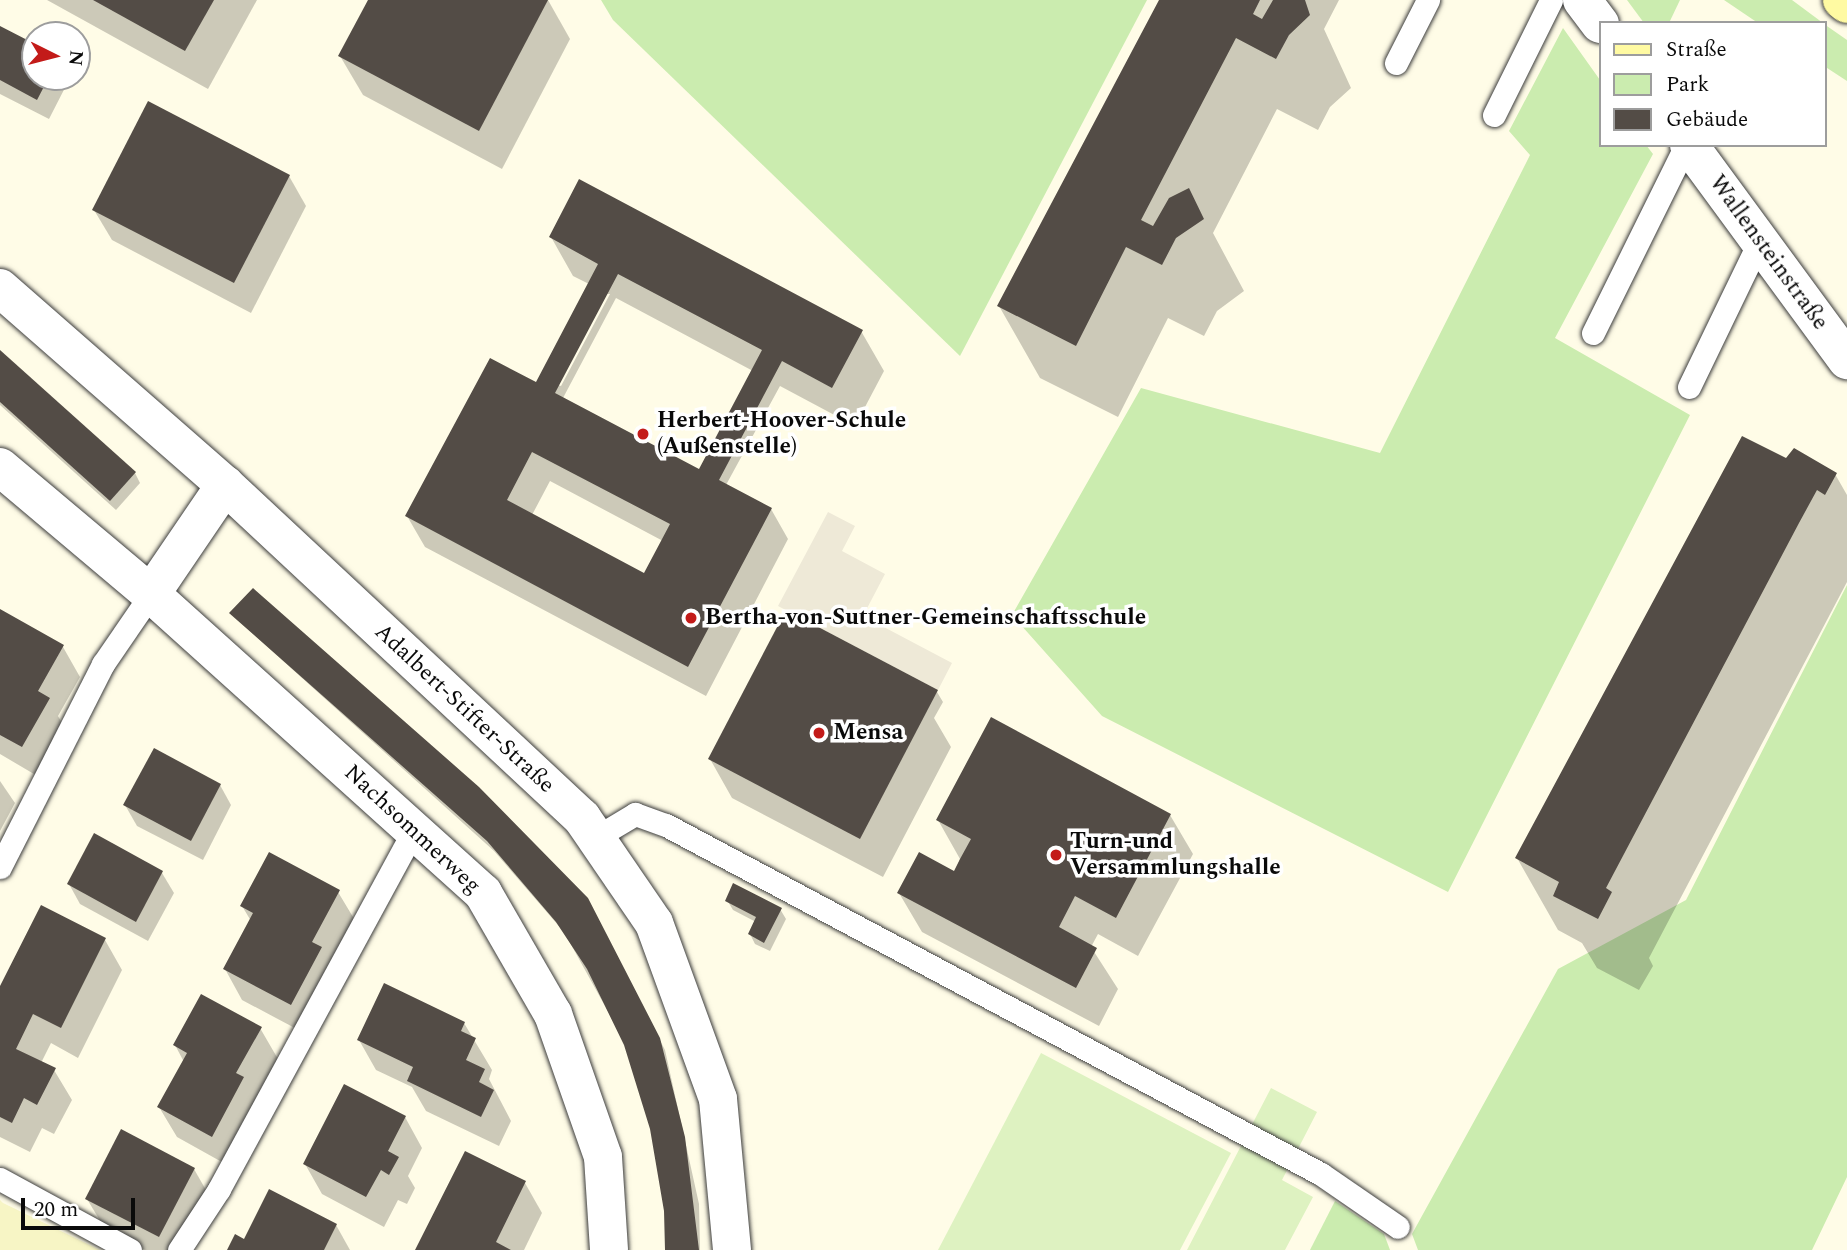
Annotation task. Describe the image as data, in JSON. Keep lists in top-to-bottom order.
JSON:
{
  "streets": {
    "street": ["Wallensteinstraße", "Adalbert-Stifter-Straße", "Nachsommerweg"]
  },
  "places": [
    "Herbert-Hoover-Schule (Außenstelle)",
    "Bertha-von-Suttner-Gemeinschaftsschule",
    "Mensa",
    "Turn-und Versammlungshalle"
  ],
  "legend": ["Straße", "Park", "Gebäude"],
  "scale_bar": "20 m",
  "north": "right"
}
